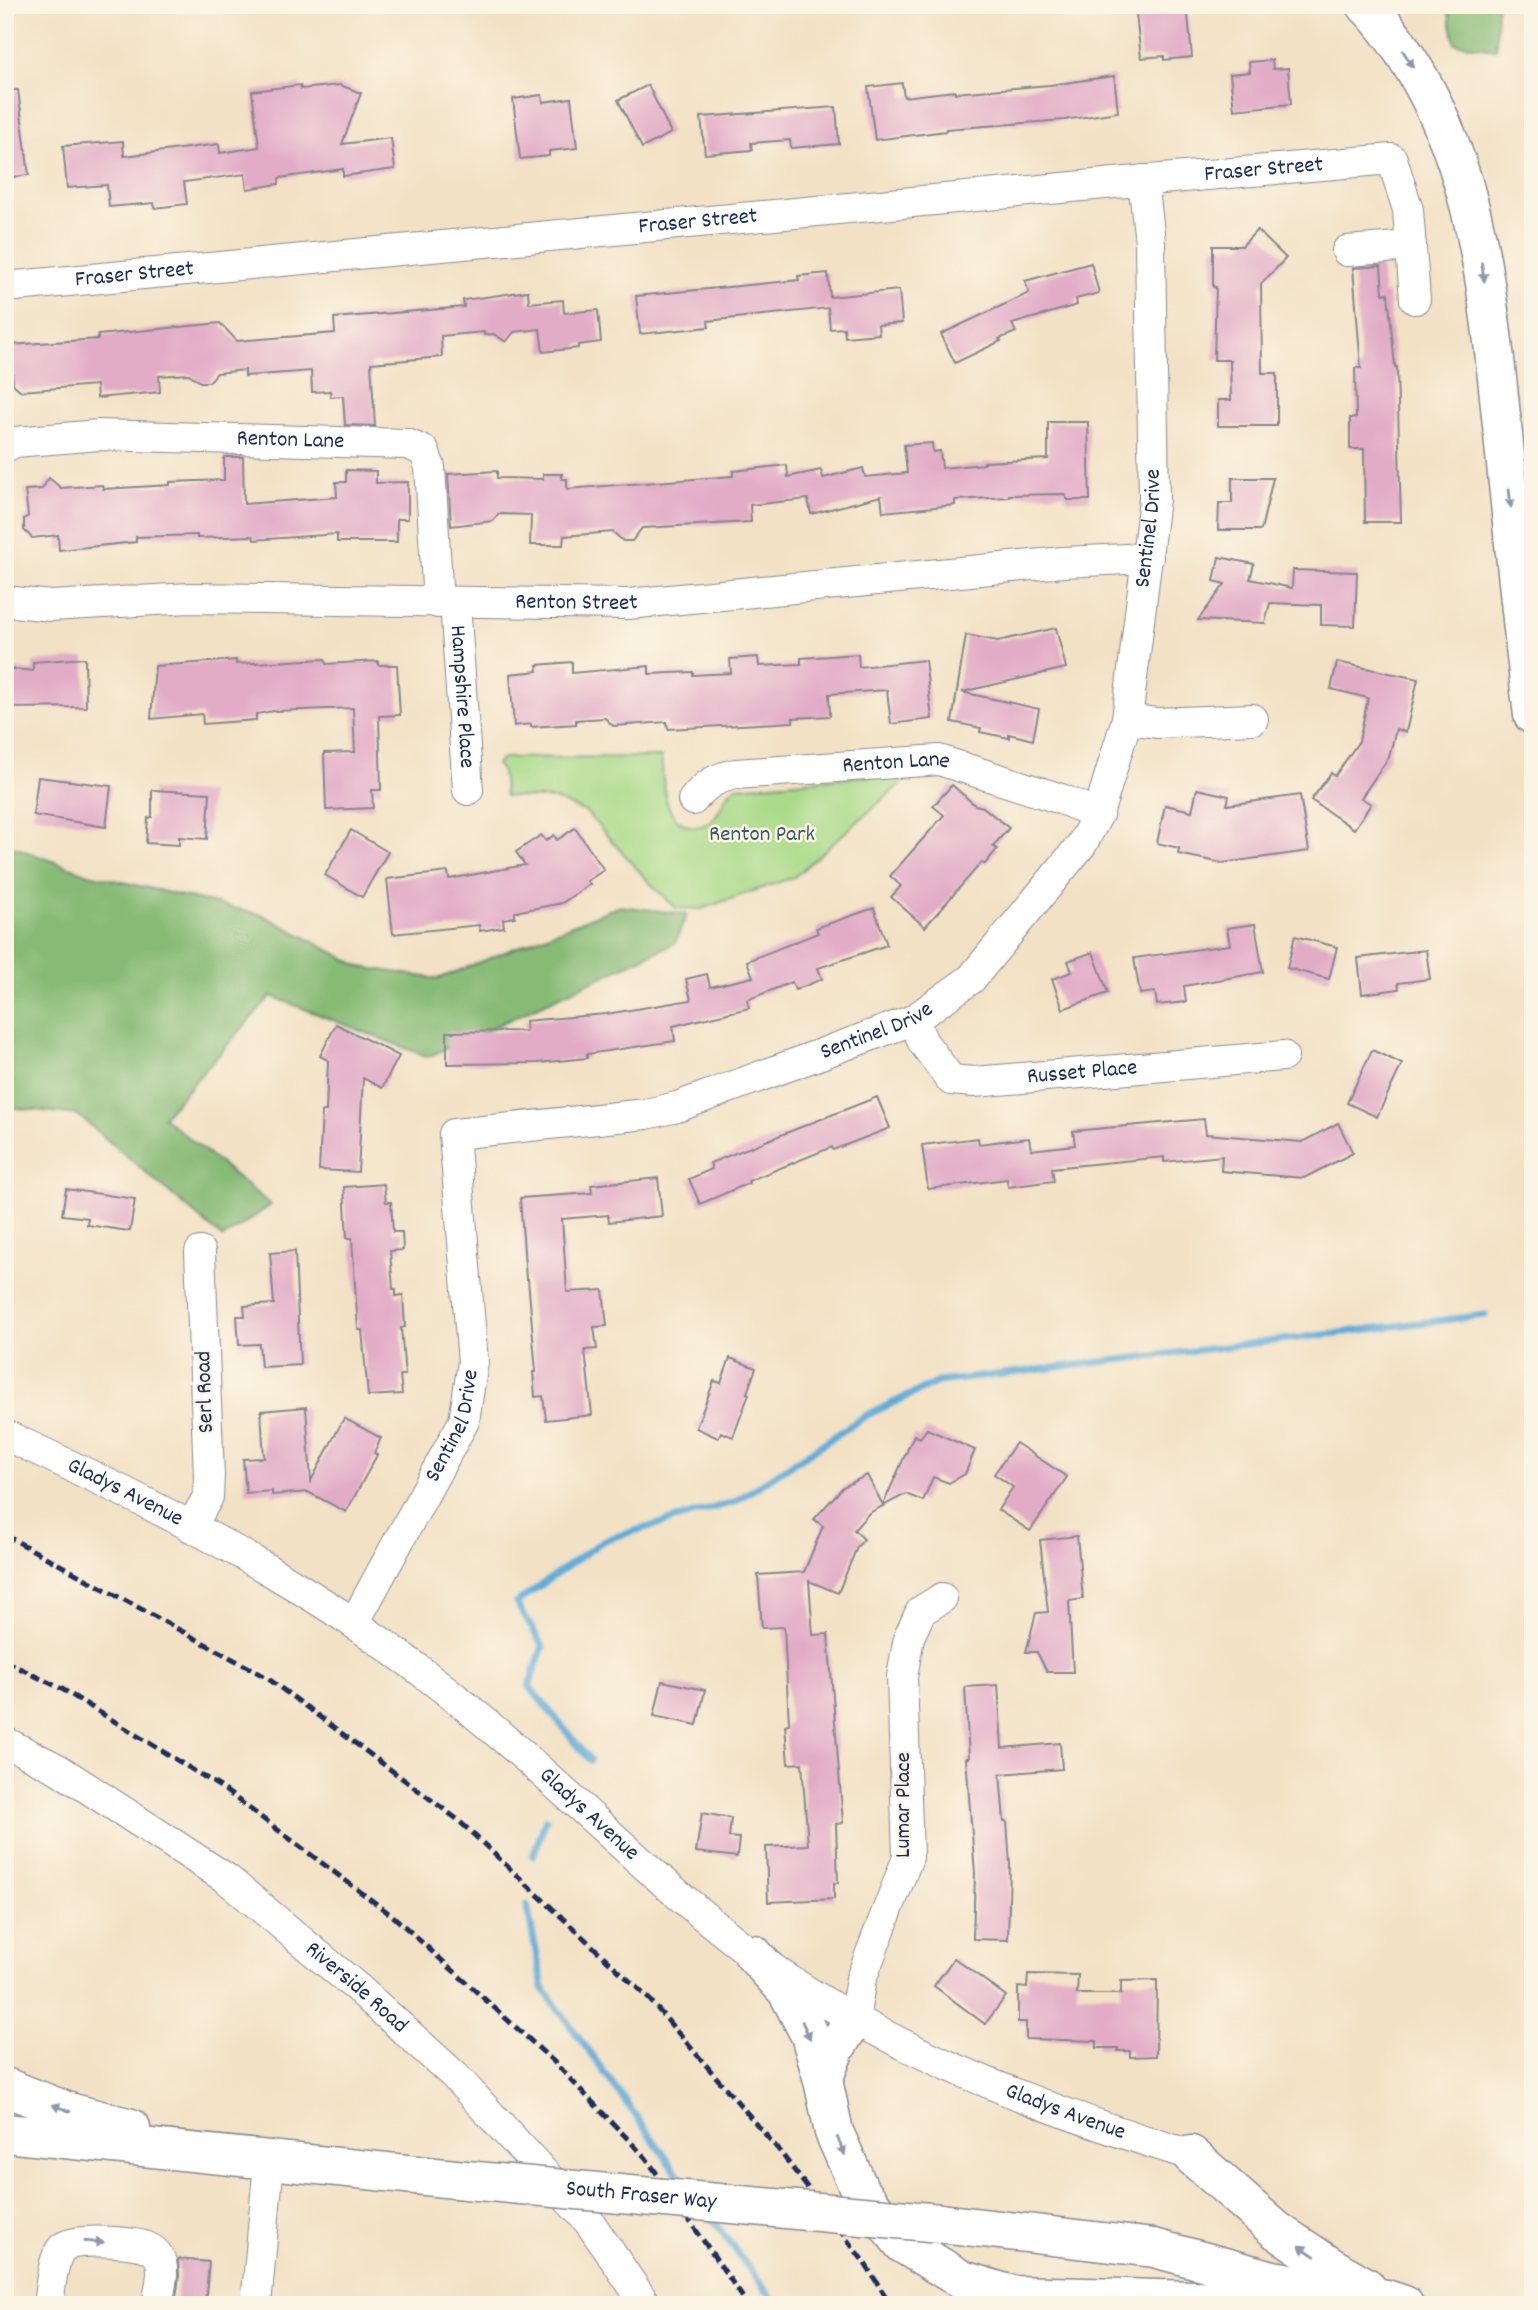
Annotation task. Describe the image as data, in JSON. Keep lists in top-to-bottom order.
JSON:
{
  "streets": {
    "main road": ["South Fraser Way"],
    "street": [
      "Fraser Street",
      "Renton Lane",
      "Sentinel Drive",
      "Renton Street",
      "Hampshire Place",
      "Russet Place",
      "Serl Road",
      "Gladys Avenue",
      "Lumar Place",
      "Riverside Road"
    ]
  },
  "crossings": [
    ["Fraser Street", "Sentinel Drive"],
    ["Renton Lane", "Sentinel Drive"],
    ["Renton Lane", "Renton Street"],
    ["Renton Lane", "Hampshire Place"],
    ["Sentinel Drive", "Renton Street"],
    ["Sentinel Drive", "Russet Place"],
    ["Sentinel Drive", "Gladys Avenue"],
    ["Renton Street", "Hampshire Place"],
    ["Serl Road", "Gladys Avenue"],
    ["Gladys Avenue", "Lumar Place"]
  ],
  "parks": ["Renton Park"]
}
